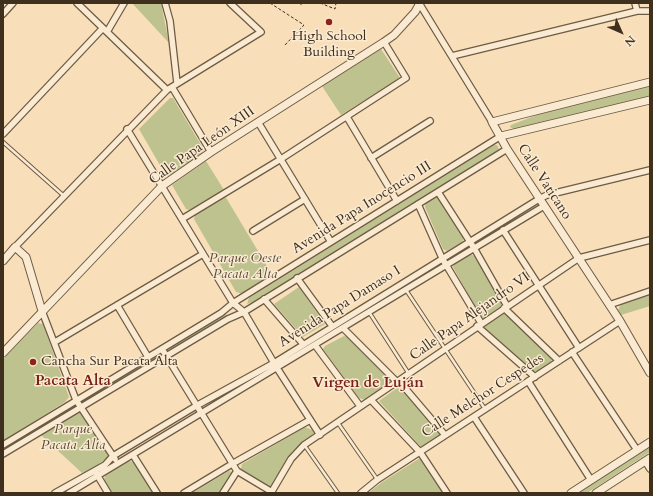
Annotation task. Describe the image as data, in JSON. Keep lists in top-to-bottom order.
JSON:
{
  "streets": {
    "street": [
      "Calle Papa León XIII",
      "Calle Vaticano",
      "Avenida Papa Inocencio III",
      "Avenida Papa Damaso I",
      "Calle Papa Alejandro VI",
      "Calle Melchor Cespedes"
    ]
  },
  "crossings": [
    ["Calle Papa León XIII", "Calle Vaticano"],
    ["Calle Vaticano", "Avenida Papa Inocencio III"],
    ["Calle Vaticano", "Avenida Papa Damaso I"],
    ["Calle Vaticano", "Calle Papa Alejandro VI"],
    ["Calle Vaticano", "Calle Melchor Cespedes"]
  ],
  "districts": ["Pacata Alta", "Virgen de Luján"],
  "parks": ["Parque Oeste Pacata Alta", "Parque Pacata Alta"],
  "places": ["High School Building", "Cancha Sur Pacata Alta"],
  "north": "bottom right"
}
